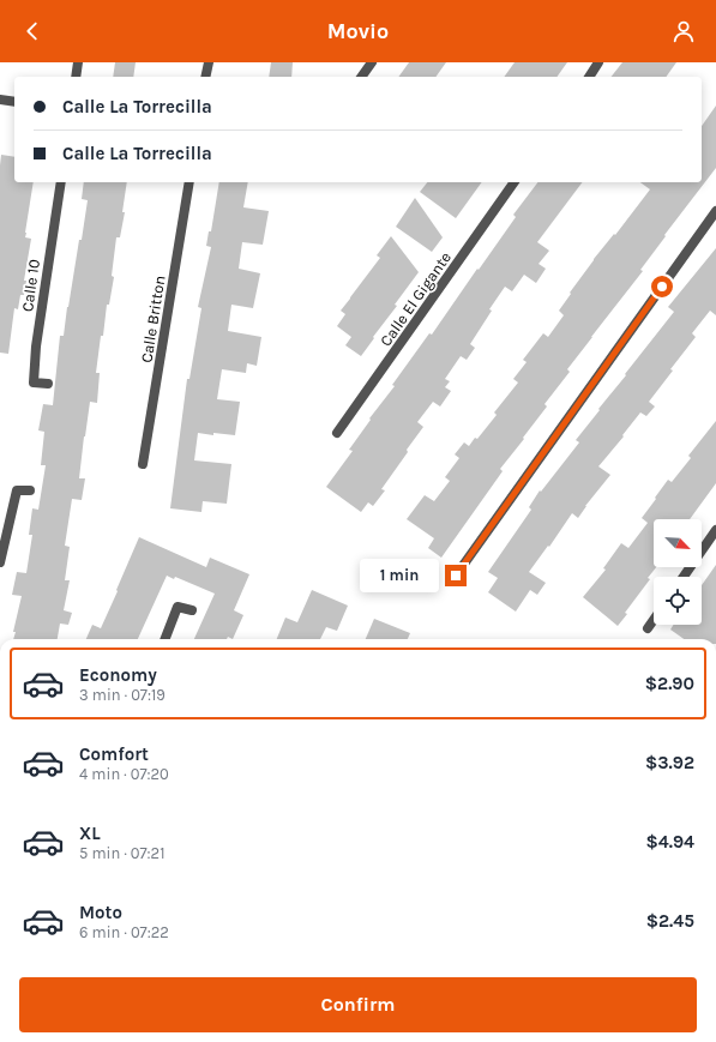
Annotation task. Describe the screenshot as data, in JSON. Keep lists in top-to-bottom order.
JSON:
{
  "streets": {
    "street": ["Calle 10", "Calle El Gigante", "Calle Britton"]
  },
  "north": "bottom right",
  "page": {
    "header": "Movio",
    "banner": ["Calle La Torrecilla", "Calle La Torrecilla"],
    "bubble": "1 min",
    "list": [
      {
        "name": "Economy",
        "note": "3 min · 07:19",
        "value": "$2.90"
      },
      {
        "name": "Comfort",
        "note": "4 min · 07:20",
        "value": "$3.92"
      },
      {
        "name": "XL",
        "note": "5 min · 07:21",
        "value": "$4.94"
      },
      {
        "name": "Moto",
        "note": "6 min · 07:22",
        "value": "$2.45"
      }
    ],
    "buttons": "Confirm"
  }
}
